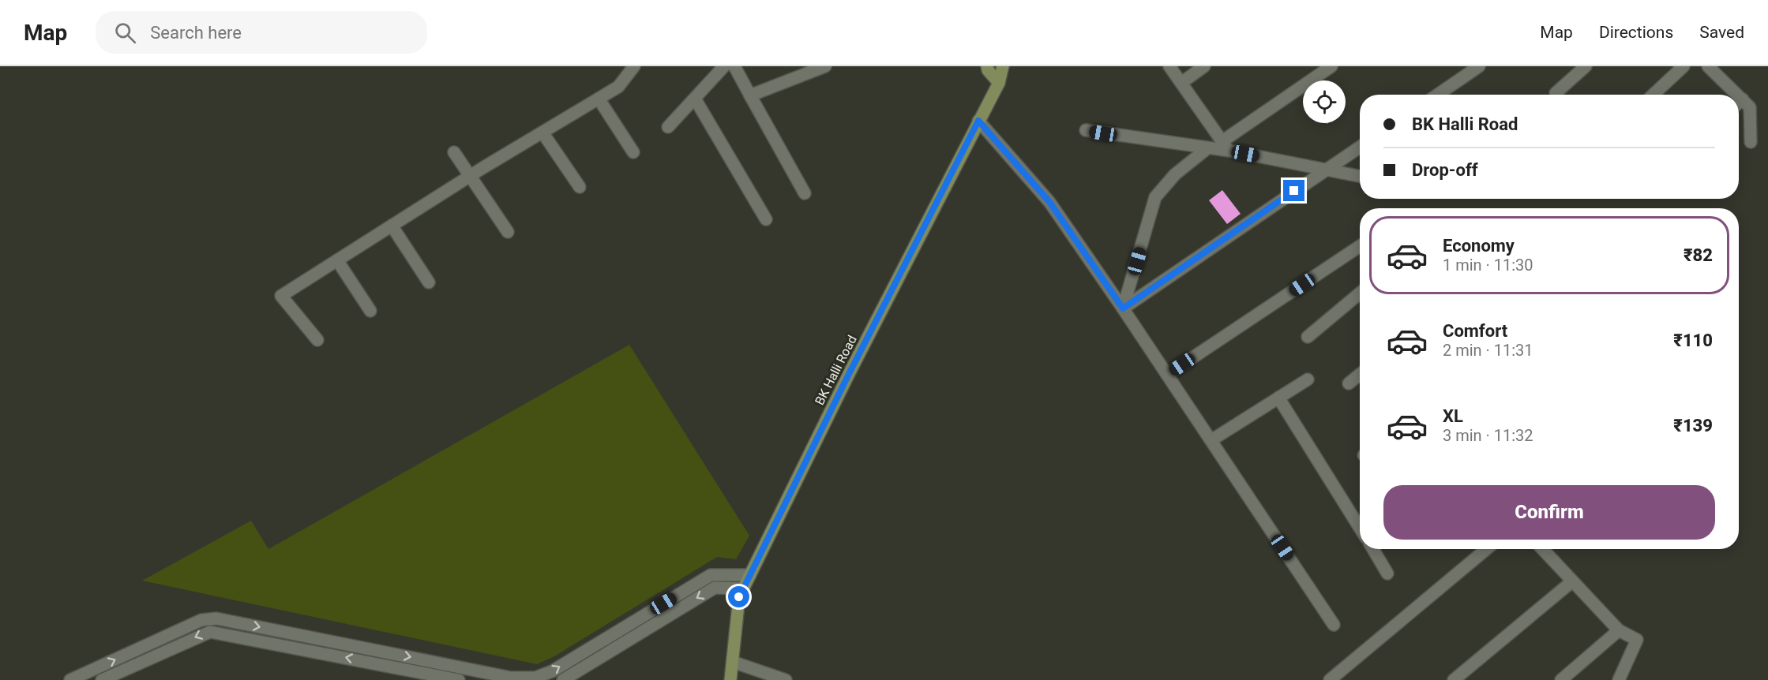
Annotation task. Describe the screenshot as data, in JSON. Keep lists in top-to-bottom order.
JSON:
{
  "streets": {
    "main road": ["BK Halli Road"]
  },
  "page": {
    "header": "Map",
    "search": "Search here",
    "nav": ["Map", "Directions", "Saved"],
    "banner": ["BK Halli Road", "Drop-off"],
    "list": [
      {
        "name": "Economy",
        "note": "1 min · 11:30",
        "value": "₹82"
      },
      {
        "name": "Comfort",
        "note": "2 min · 11:31",
        "value": "₹110"
      },
      {
        "name": "XL",
        "note": "3 min · 11:32",
        "value": "₹139"
      }
    ],
    "buttons": "Confirm"
  }
}
